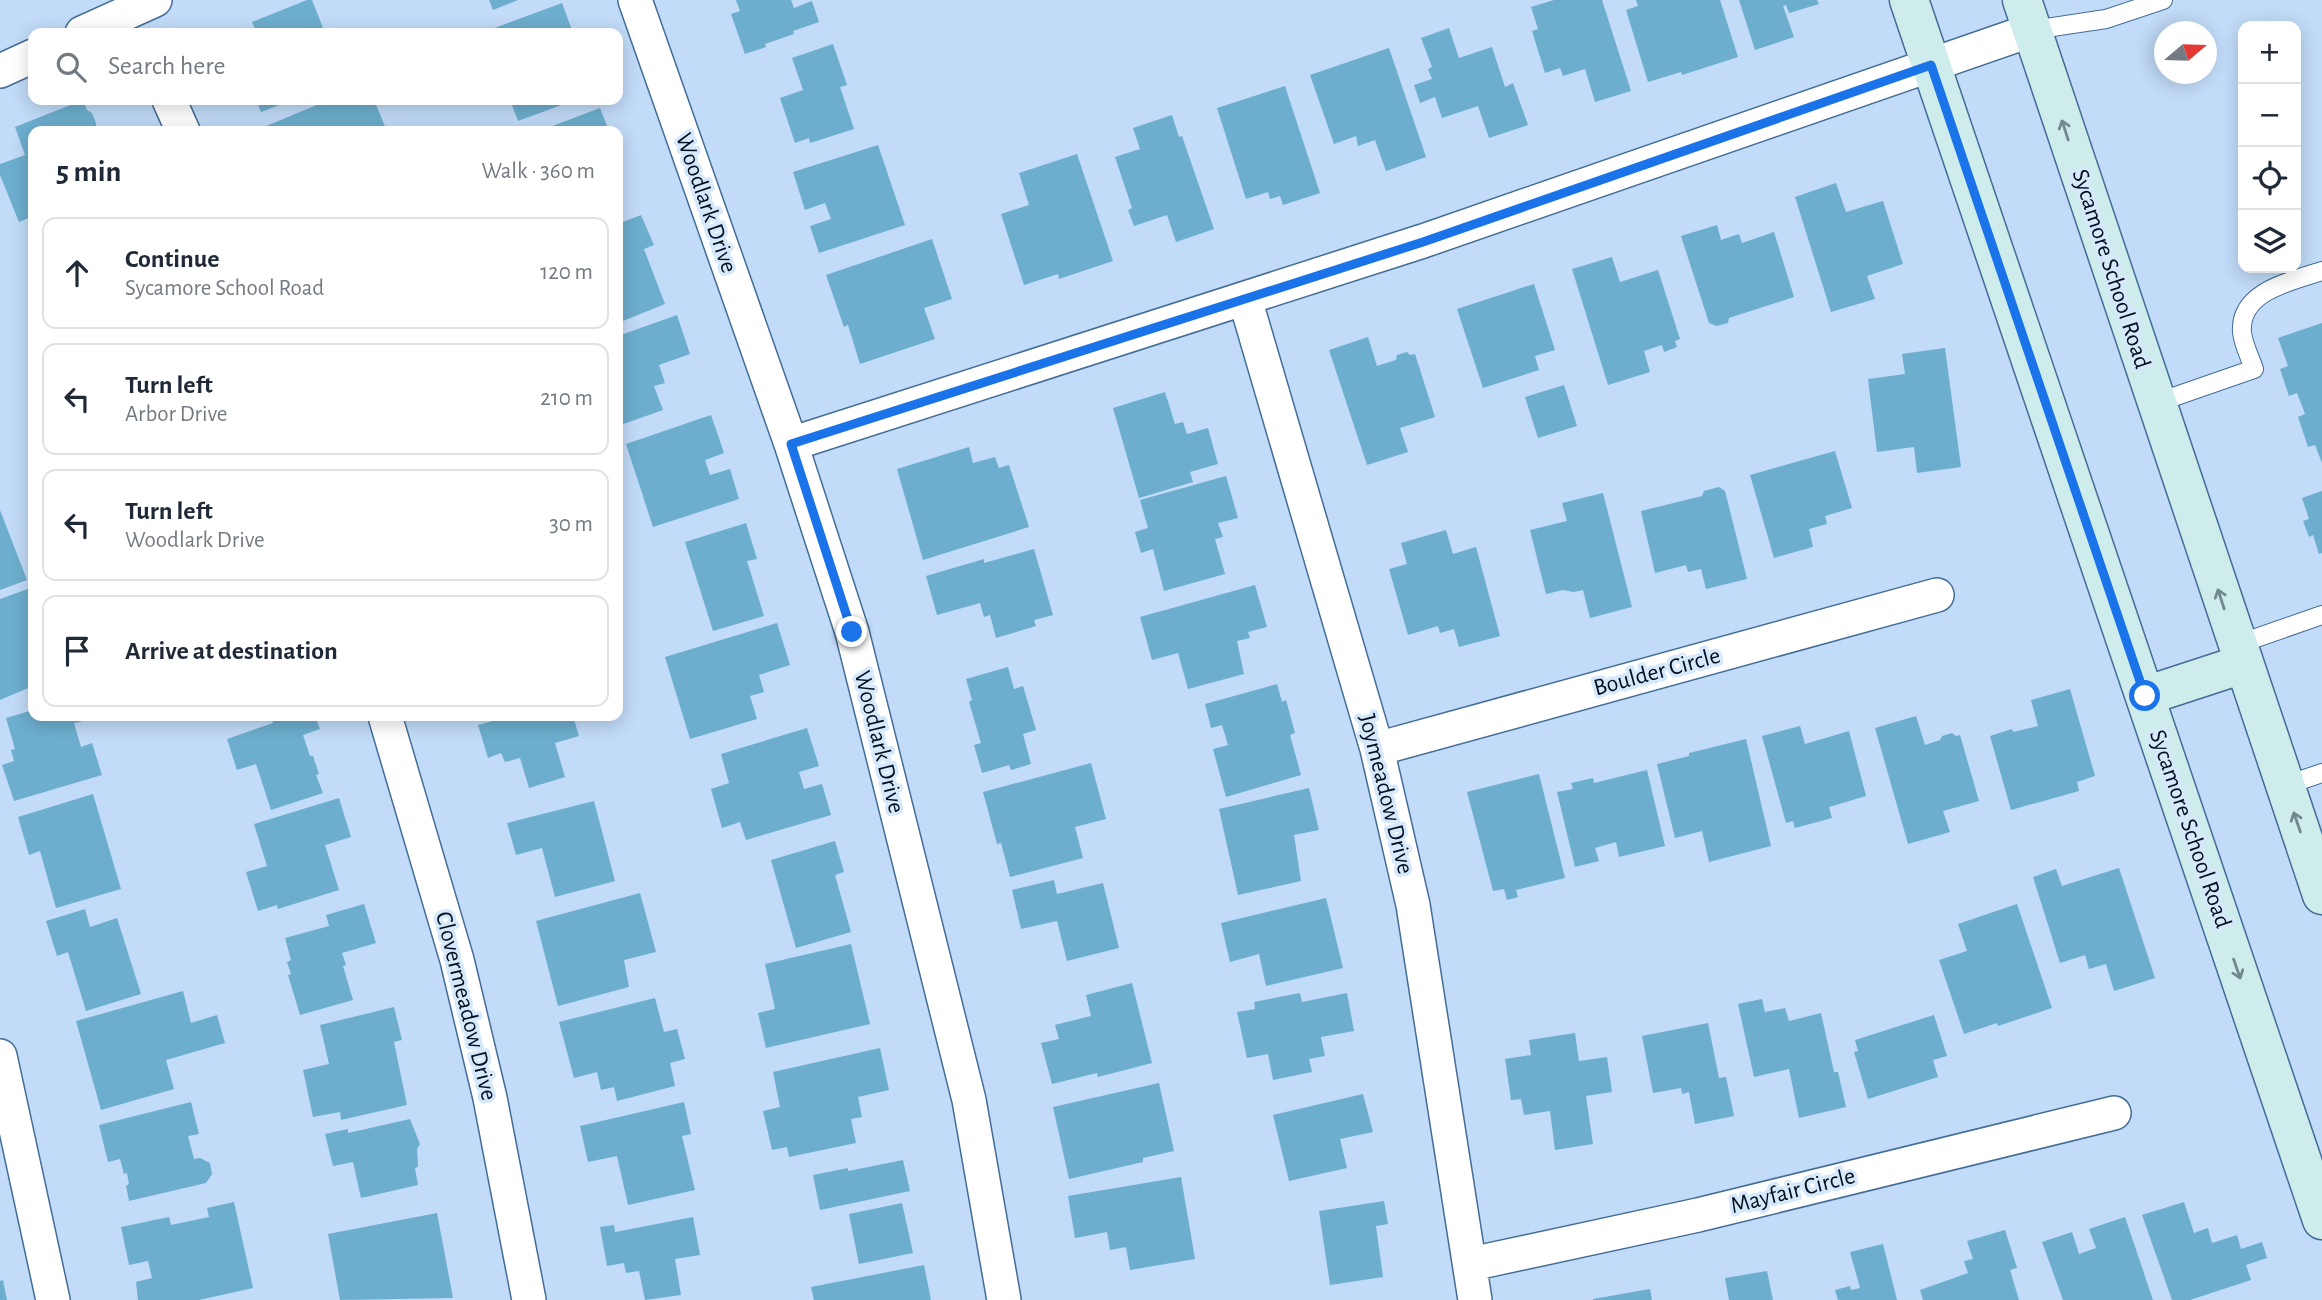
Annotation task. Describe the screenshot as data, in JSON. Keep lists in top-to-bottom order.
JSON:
{
  "streets": {
    "main road": ["Sycamore School Road"],
    "street": [
      "Woodlark Drive",
      "Boulder Circle",
      "Joymeadow Drive",
      "Clovermeadow Drive",
      "Mayfair Circle"
    ]
  },
  "crossings": [
    ["Boulder Circle", "Joymeadow Drive"],
    ["Joymeadow Drive", "Mayfair Circle"]
  ],
  "north": "right",
  "page": {
    "map_buttons": ["+", "−"],
    "search": "Search here",
    "heading": ["5 min", "Walk · 360 m"],
    "list": [
      ["Continue", "Sycamore School Road", "120 m"],
      ["Turn left", "Arbor Drive", "210 m"],
      ["Turn left", "Woodlark Drive", "30 m"],
      "Arrive at destination"
    ]
  }
}
